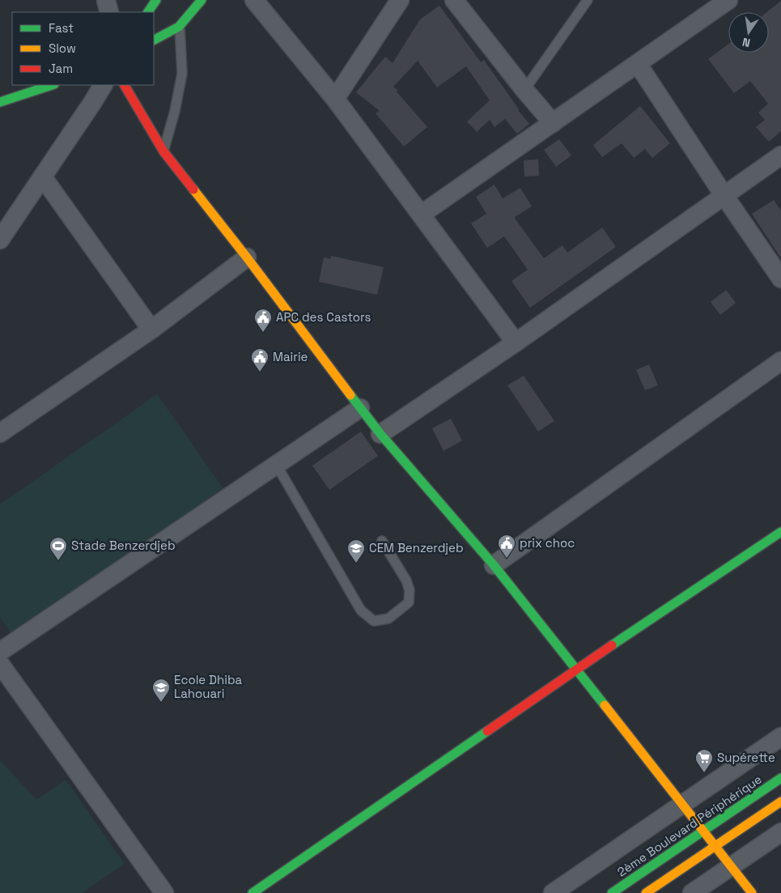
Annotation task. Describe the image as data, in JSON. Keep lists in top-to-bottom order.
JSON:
{
  "streets": {
    "street": ["2ème Boulevard Périphérique"]
  },
  "places": {
    "public building": ["APC des Castors", "Mairie", "prix choc"],
    "sports": ["Stade Benzerdjeb"],
    "school or university": ["CEM Benzerdjeb", "Ecole Dhiba Lahouari"],
    "supermarket": ["Supérette"]
  },
  "legend": ["Fast", "Slow", "Jam"],
  "north": "bottom"
}
